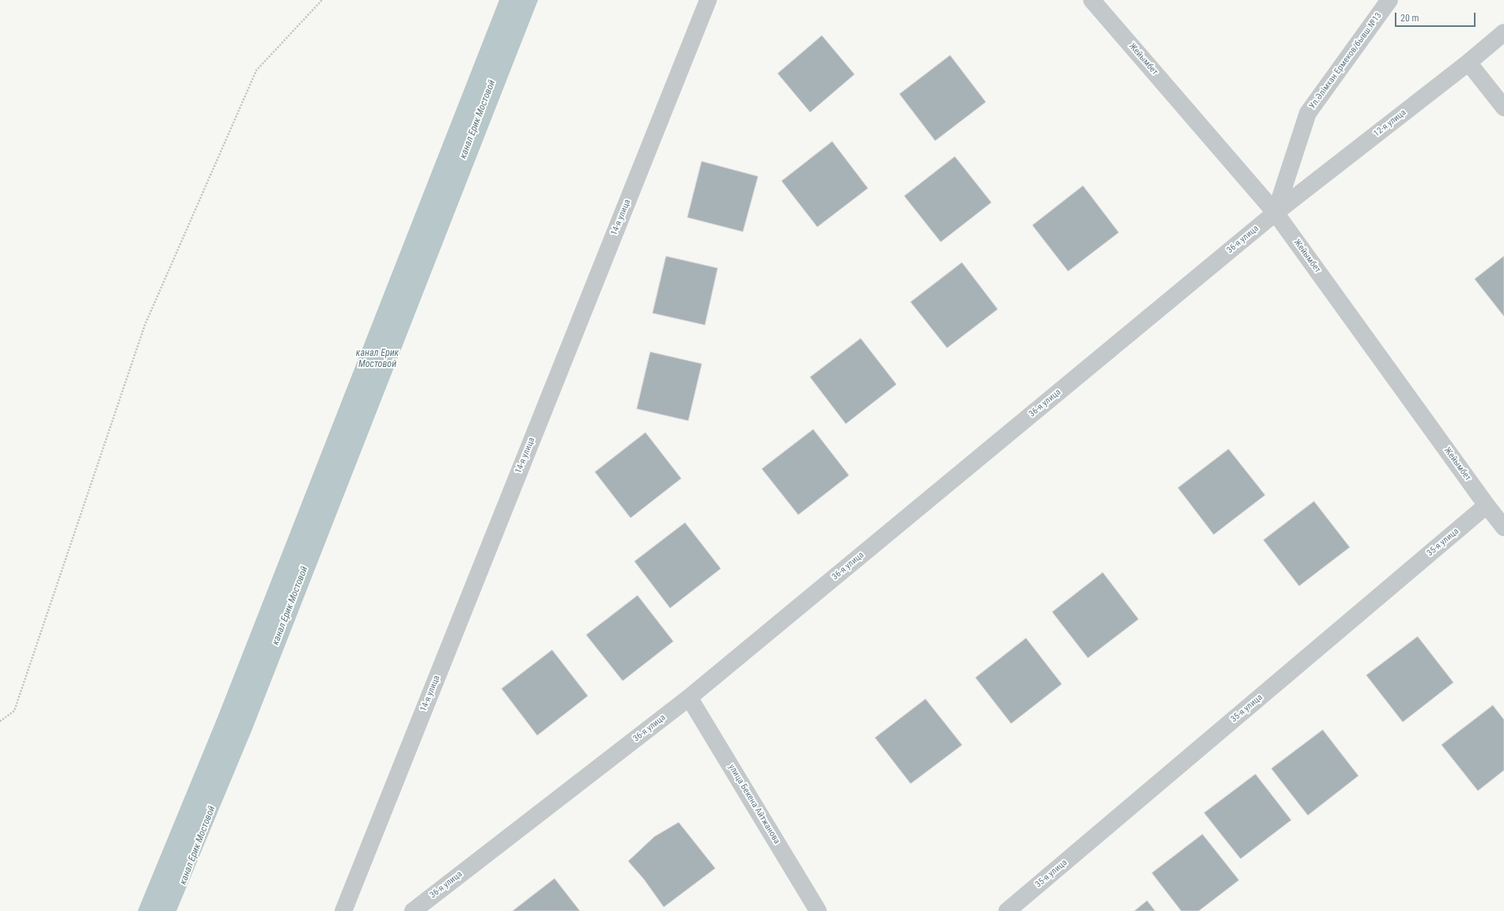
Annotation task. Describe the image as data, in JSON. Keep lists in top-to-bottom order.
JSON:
{
  "streets": {
    "street": [
      "Жейымбет",
      "Ул.Әлімхан Ермеков/бывш.№13",
      "12-я улица",
      "14-я улица",
      "36-я улица",
      "35-я улица",
      "улица Бекена Айтжанова"
    ]
  },
  "crossings": [
    ["Жейымбет", "Ул.Әлімхан Ермеков/бывш.№13"],
    ["Жейымбет", "12-я улица"],
    ["Жейымбет", "36-я улица"],
    ["Жейымбет", "35-я улица"],
    ["Ул.Әлімхан Ермеков/бывш.№13", "12-я улица"],
    ["Ул.Әлімхан Ермеков/бывш.№13", "36-я улица"],
    ["12-я улица", "36-я улица"],
    ["36-я улица", "улица Бекена Айтжанова"]
  ],
  "water": ["канал Ерик Мостовой"],
  "scale_bar": "20 m"
}
